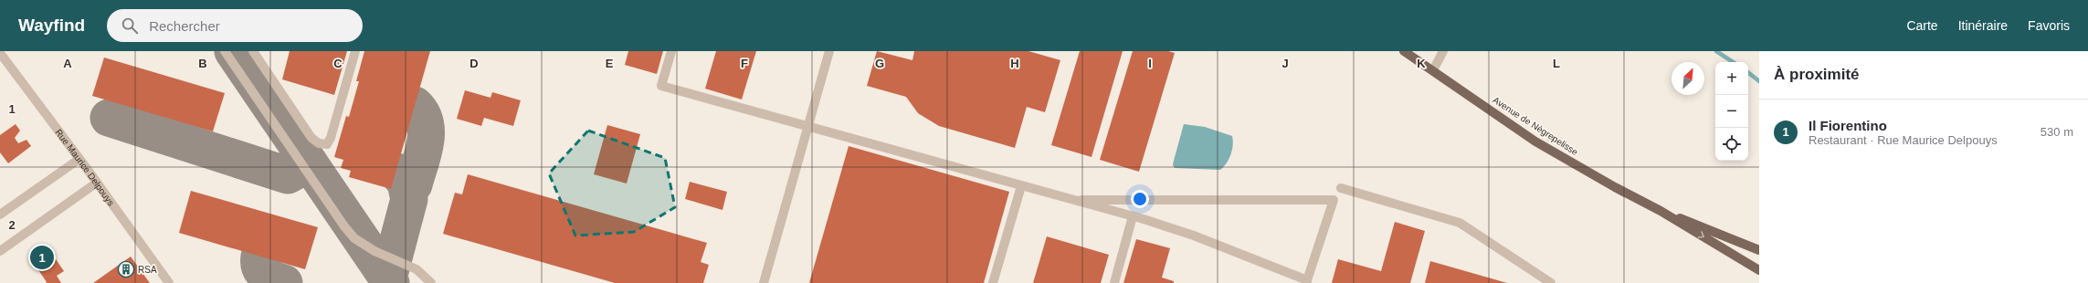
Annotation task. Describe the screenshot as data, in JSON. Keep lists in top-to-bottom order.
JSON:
{
  "streets": {
    "main road": ["Avenue de Nègrepelisse"],
    "street": ["Rue Maurice Delpouys"]
  },
  "places": {
    "building": ["RSA"]
  },
  "north": "top right",
  "page": {
    "header": "Wayfind",
    "search": "Rechercher",
    "nav": ["Carte", "Itinéraire", "Favoris"],
    "heading": "À proximité",
    "map_buttons": ["+", "−"],
    "list": [
      {
        "mark": "1",
        "name": "Il Fiorentino",
        "note": "Restaurant · Rue Maurice Delpouys",
        "value": "530 m"
      }
    ],
    "pins": "1"
  },
  "grid": {
    "columns": [
      "A",
      "B",
      "C",
      "D",
      "E",
      "F",
      "G",
      "H",
      "I",
      "J",
      "K",
      "L"
    ],
    "rows": ["1", "2"]
  }
}
